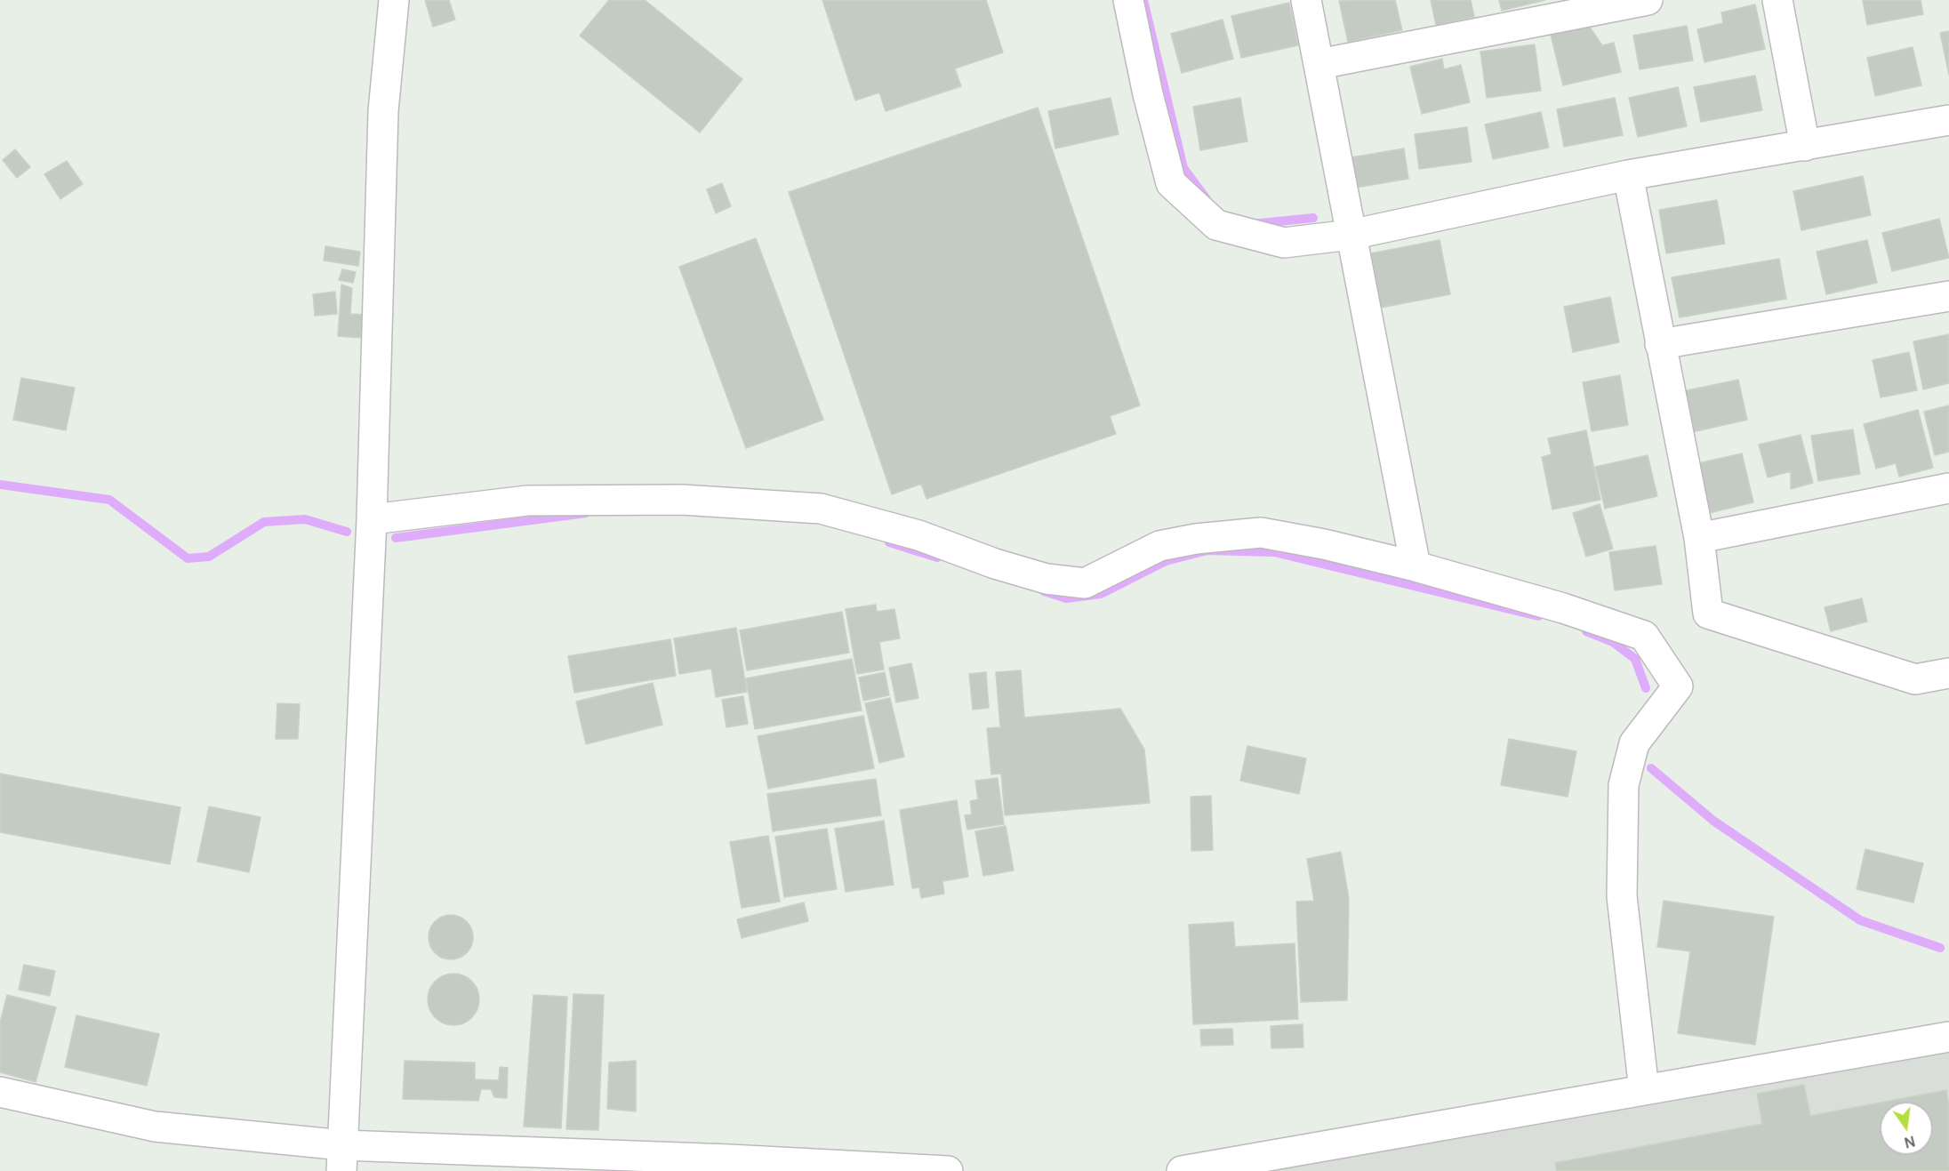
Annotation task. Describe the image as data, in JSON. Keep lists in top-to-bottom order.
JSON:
{
  "north": "bottom"
}
